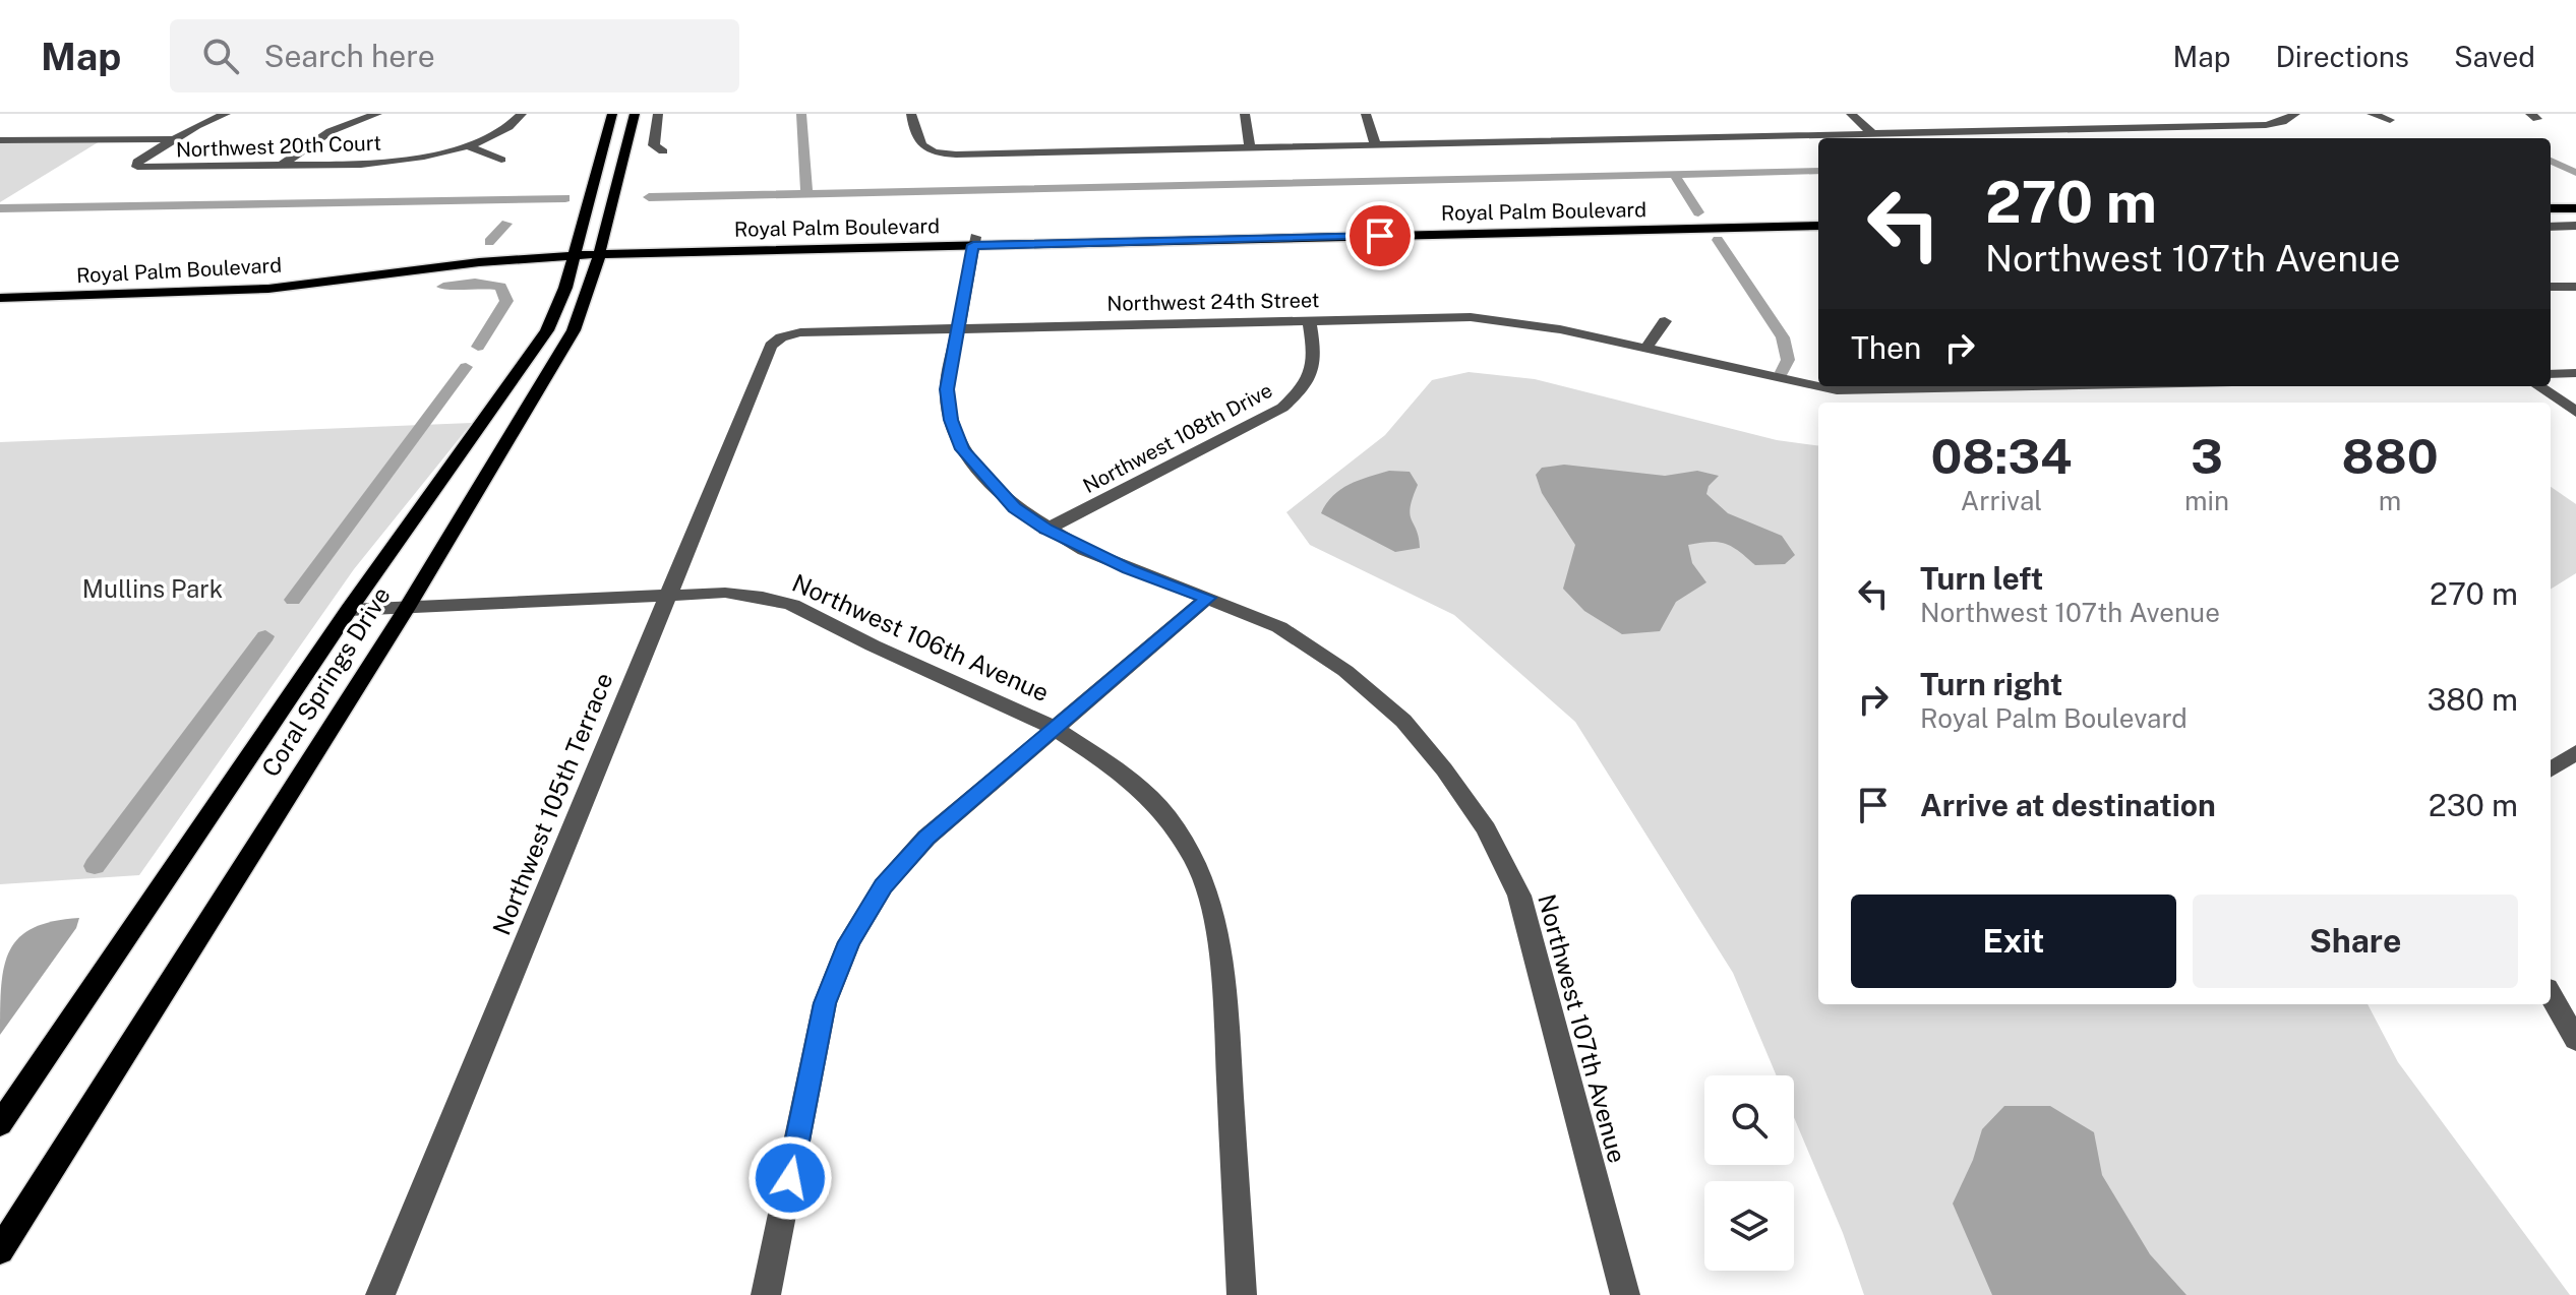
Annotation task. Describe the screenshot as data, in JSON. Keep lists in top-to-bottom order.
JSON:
{
  "streets": {
    "main road": ["Royal Palm Boulevard", "Coral Springs Drive"],
    "street": [
      "Northwest 20th Court",
      "Northwest 24th Street",
      "Northwest 108th Drive",
      "Northwest 106th Avenue",
      "Northwest 105th Terrace",
      "Northwest 107th Avenue"
    ]
  },
  "crossings": [
    ["Royal Palm Boulevard", "Coral Springs Drive"],
    ["Royal Palm Boulevard", "Northwest 107th Avenue"],
    ["Northwest 24th Street", "Northwest 108th Drive"],
    ["Northwest 24th Street", "Northwest 105th Terrace"],
    ["Northwest 24th Street", "Northwest 107th Avenue"],
    ["Northwest 108th Drive", "Northwest 107th Avenue"],
    ["Northwest 106th Avenue", "Coral Springs Drive"],
    ["Northwest 106th Avenue", "Northwest 105th Terrace"]
  ],
  "parks": ["Mullins Park"],
  "page": {
    "header": "Map",
    "search": "Search here",
    "nav": ["Map", "Directions", "Saved"],
    "turn": ["270 m", "Northwest 107th Avenue"],
    "then": "Then",
    "eta": [
      "08:34",
      "Arrival",
      "3",
      "min",
      "880",
      "m"
    ],
    "list": [
      {
        "name": "Turn left",
        "note": "Northwest 107th Avenue",
        "value": "270 m"
      },
      {
        "name": "Turn right",
        "note": "Royal Palm Boulevard",
        "value": "380 m"
      },
      {
        "name": "Arrive at destination",
        "value": "230 m"
      }
    ],
    "buttons": ["Exit", "Share"]
  }
}
